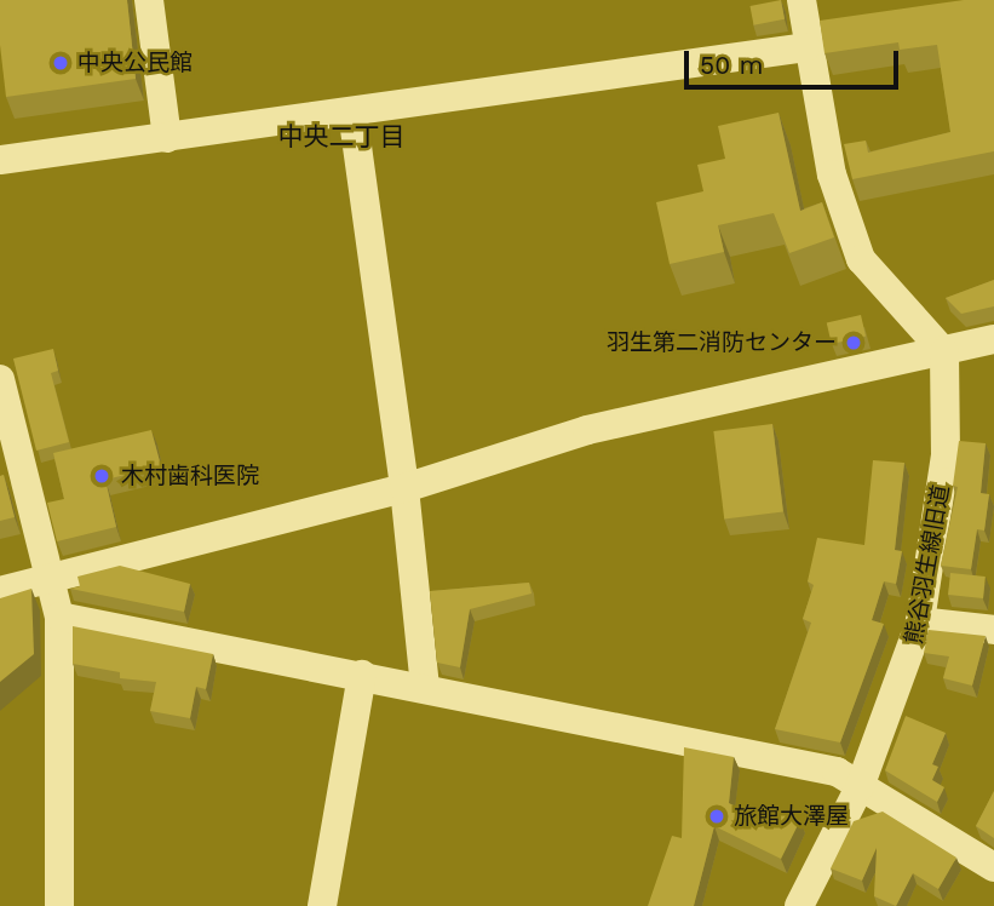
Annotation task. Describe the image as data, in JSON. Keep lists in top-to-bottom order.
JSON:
{
  "streets": {
    "street": ["熊谷羽生線旧道"]
  },
  "districts": ["中央二丁目"],
  "places": [
    "中央公民館",
    "羽生第二消防センター",
    "木村歯科医院",
    "旅館大澤屋"
  ],
  "scale_bar": "50 m"
}
